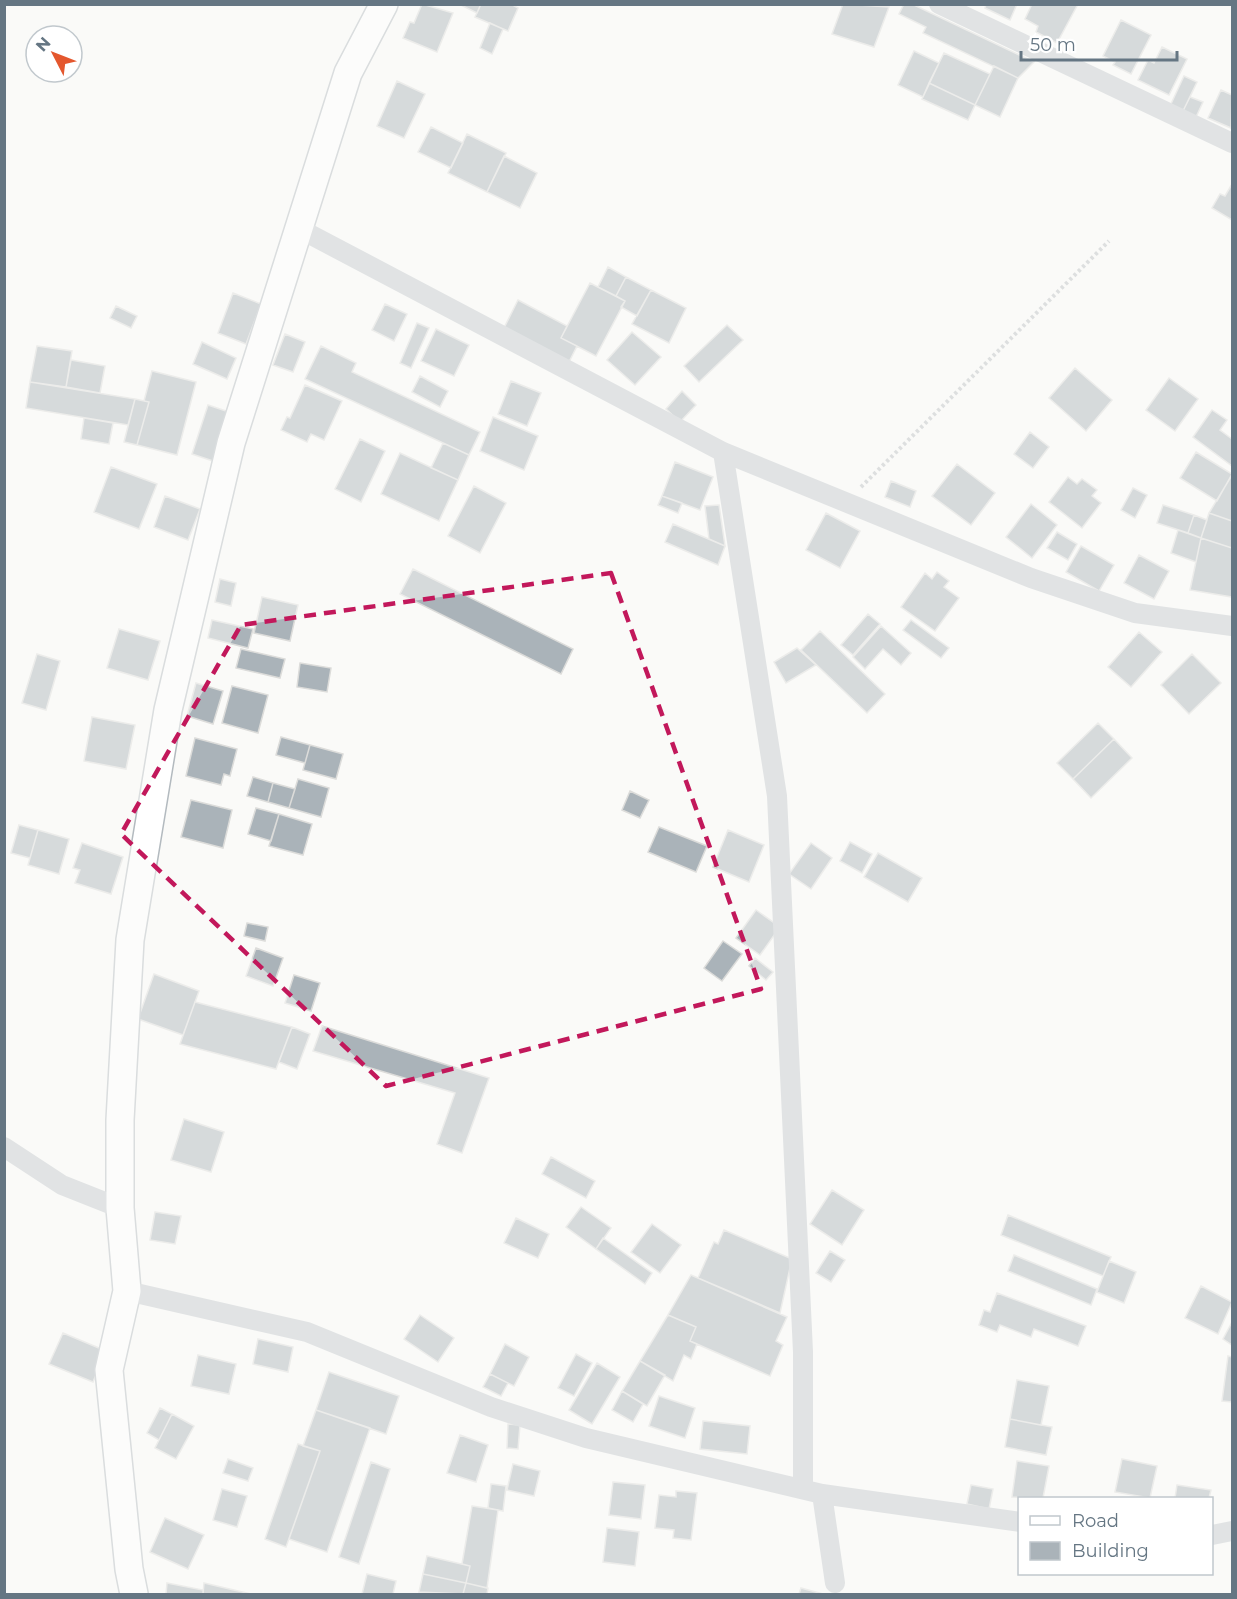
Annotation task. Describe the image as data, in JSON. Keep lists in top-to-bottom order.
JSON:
{
  "legend": ["Road", "Building"],
  "scale_bar": "50 m",
  "north": "top left"
}
